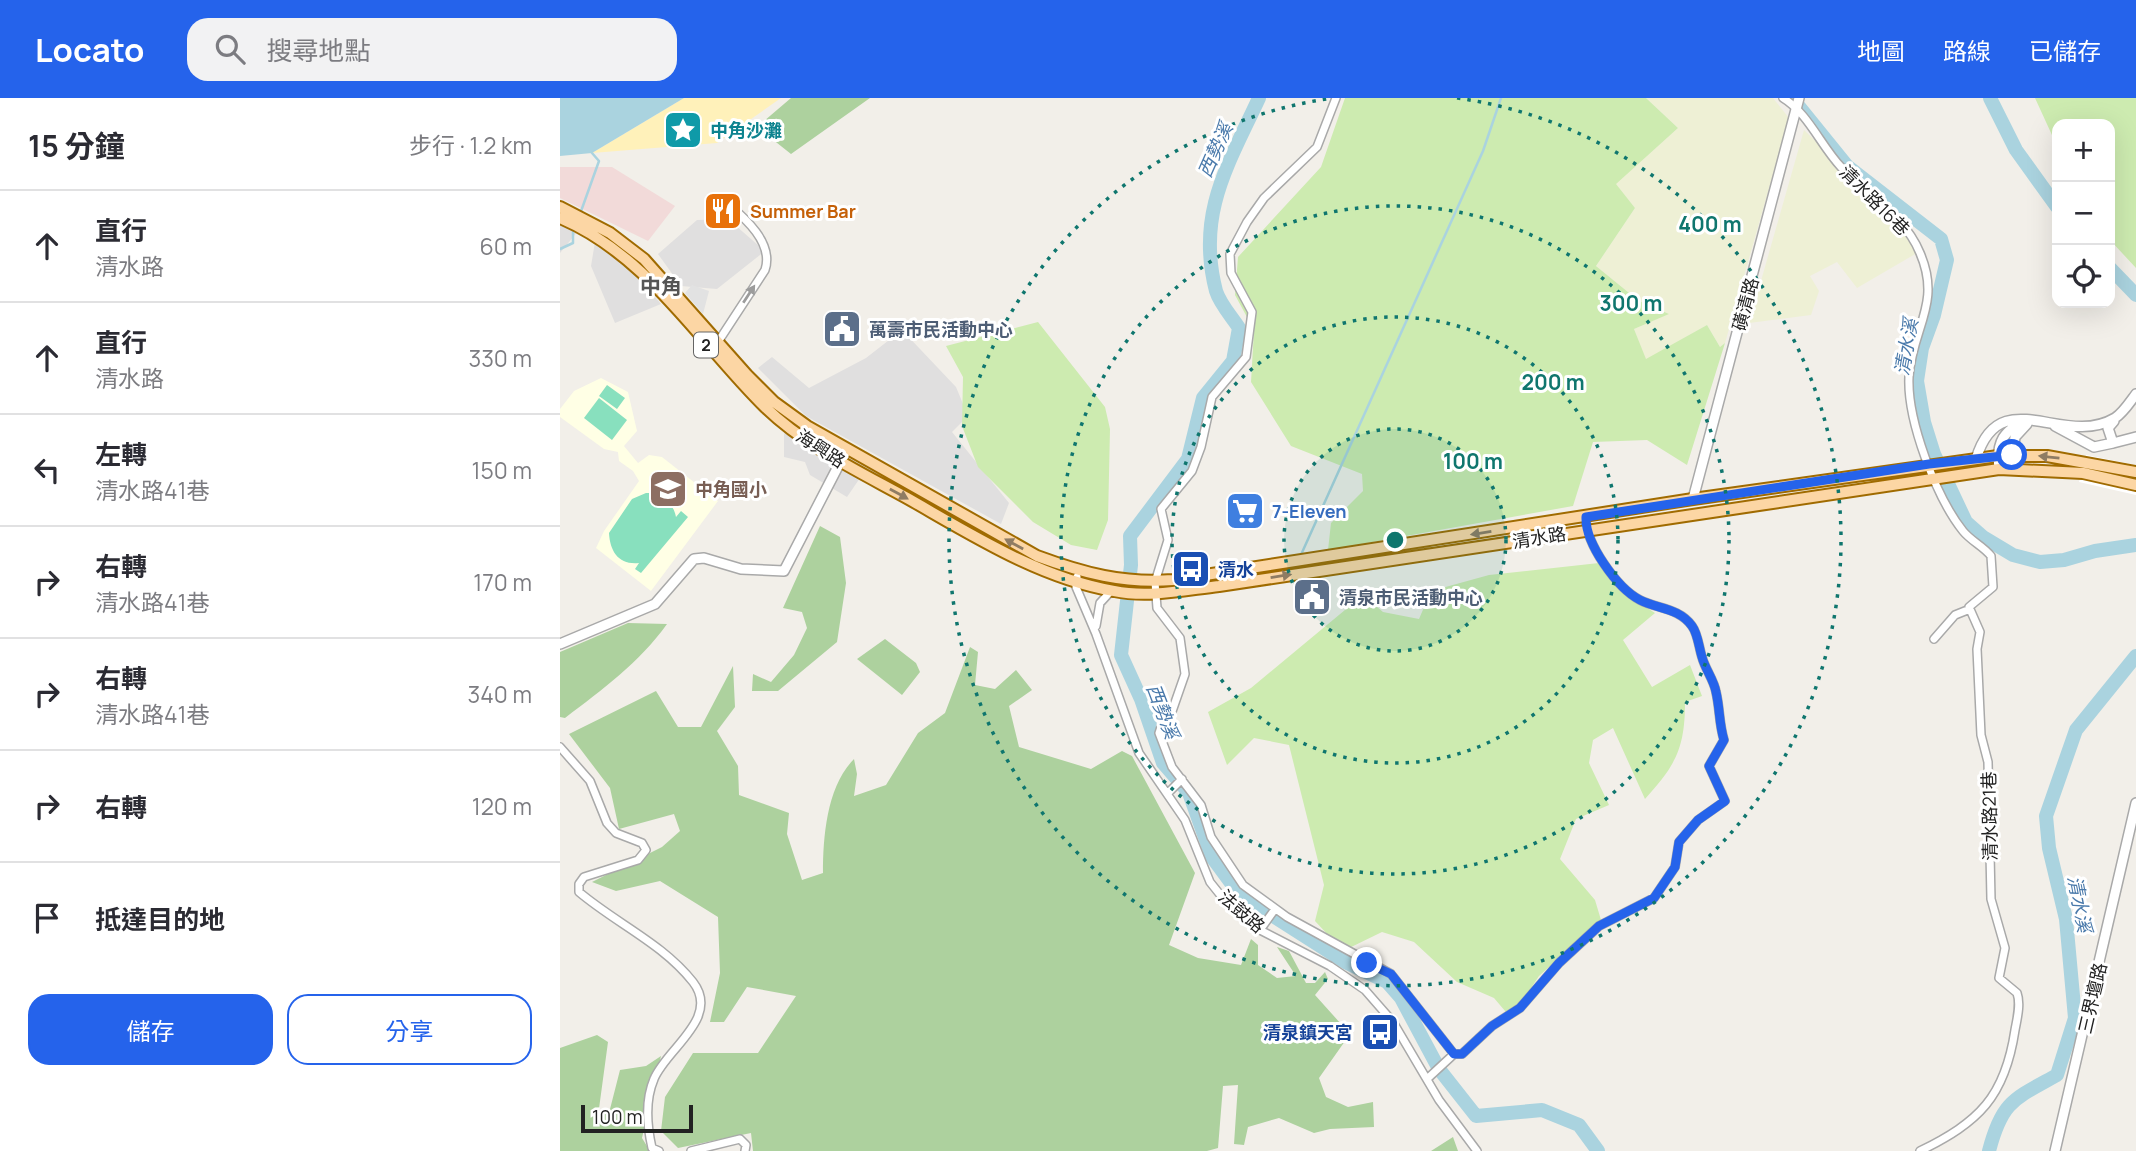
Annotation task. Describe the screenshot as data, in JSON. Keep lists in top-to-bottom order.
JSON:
{
  "streets": {
    "main road": ["2", "海興路", "清水路"],
    "street": [
      "清水路16巷",
      "磺清路",
      "清水路21巷",
      "法鼓路",
      "三界壇路"
    ]
  },
  "crossings": [
    ["清水路16巷", "磺清路"],
    ["清水路16巷", "2"],
    ["清水路16巷", "清水路"],
    ["磺清路", "清水路"],
    ["2", "清水路"],
    ["海興路", "清水路"],
    ["海興路", "法鼓路"]
  ],
  "districts": ["中角"],
  "water": ["西勢溪", "清水溪"],
  "places": {
    "place": ["中角沙灘"],
    "restaurant": ["Summer Bar"],
    "public building": ["萬壽市民活動中心", "清泉市民活動中心"],
    "school or university": ["中角國小"],
    "supermarket": ["7-Eleven"],
    "bus stop": ["清水", "清泉鎮天宮"]
  },
  "scale_bar": "100 m",
  "page": {
    "header": "Locato",
    "search": "搜尋地點",
    "nav": ["地圖", "路線", "已儲存"],
    "heading": ["15 分鐘", "步行 · 1.2 km"],
    "map_buttons": ["+", "−"],
    "list": [
      ["直行", "清水路", "60 m"],
      ["直行", "清水路", "330 m"],
      ["左轉", "清水路41巷", "150 m"],
      ["右轉", "清水路41巷", "170 m"],
      ["右轉", "清水路41巷", "340 m"],
      ["右轉", "120 m"],
      "抵達目的地"
    ],
    "buttons": ["儲存", "分享"],
    "scale": "100 m"
  },
  "rings": [
    "400 m",
    "300 m",
    "200 m",
    "100 m"
  ]
}
